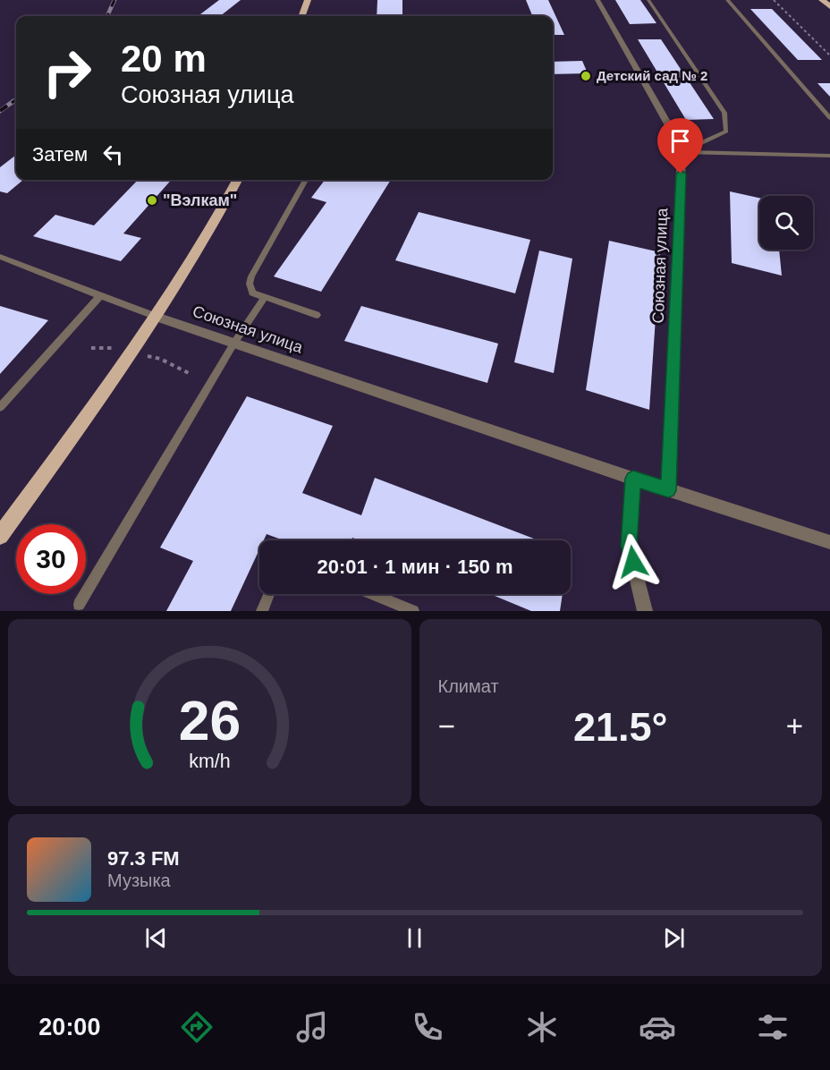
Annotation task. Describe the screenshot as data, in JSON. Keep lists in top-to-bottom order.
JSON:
{
  "streets": {
    "street": ["Союзная улица"]
  },
  "places": ["Детский сад № 2", "\"Вэлкам\""],
  "page": {
    "turn": ["20 m", "Союзная улица"],
    "then": "Затем",
    "limit": "30",
    "trip": "20:01 · 1 мин · 150 m",
    "tile": "Климат",
    "heat": ["−", "21.5°", "+"],
    "song": ["97.3 FM", "Музыка"],
    "tabs": "20:00",
    "gauge": ["26", "km/h"]
  }
}
